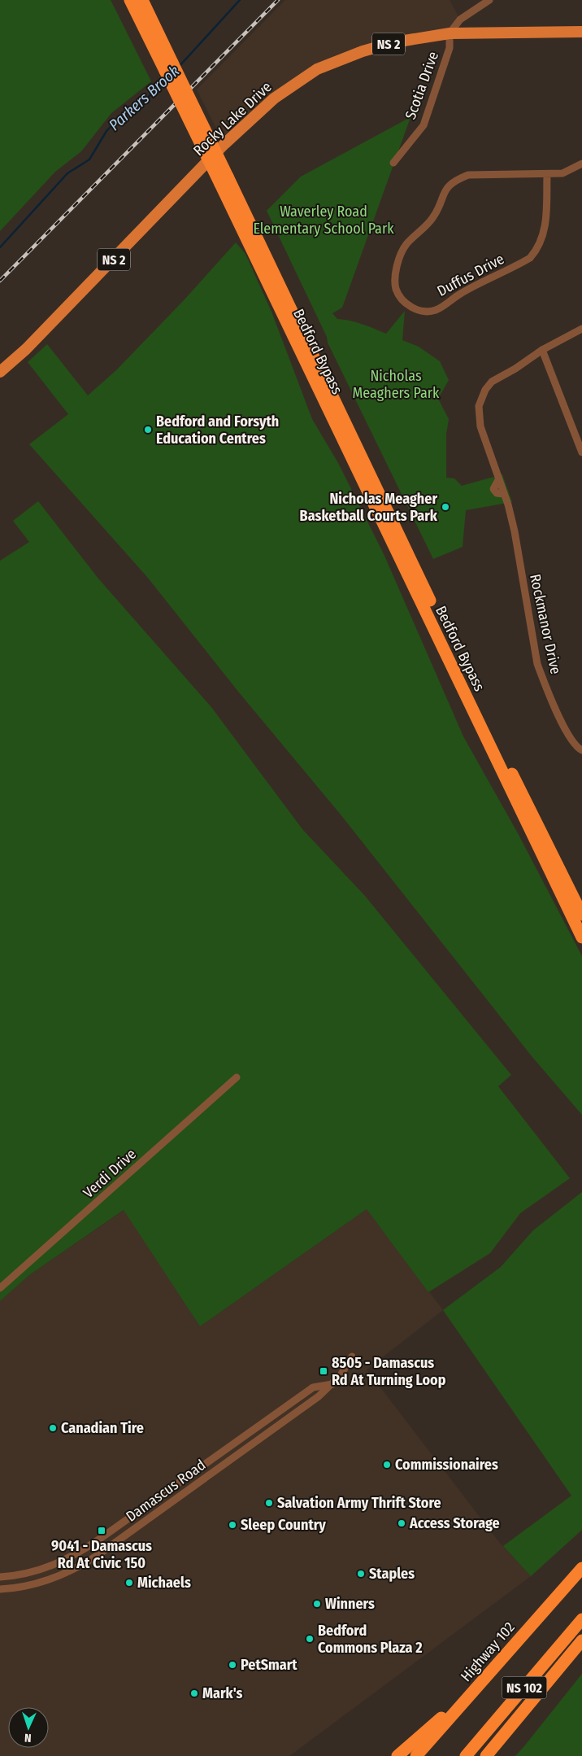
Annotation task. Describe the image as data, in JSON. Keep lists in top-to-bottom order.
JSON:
{
  "streets": {
    "highway": ["Bedford Bypass", "Highway 102", "NS 102"],
    "main road": ["NS 2", "Rocky Lake Drive"],
    "street": [
      "Scotia Drive",
      "Duffus Drive",
      "Rockmanor Drive",
      "Verdi Drive",
      "Damascus Road"
    ]
  },
  "crossings": [
    ["Scotia Drive", "Rocky Lake Drive"]
  ],
  "water": ["Parkers Brook"],
  "parks": ["Waverley Road Elementary School Park", "Nicholas Meaghers Park"],
  "places": {
    "other": [
      "Bedford and Forsyth Education Centres",
      "Nicholas Meagher Basketball Courts Park",
      "Canadian Tire",
      "Commissionaires",
      "Salvation Army Thrift Store",
      "Access Storage",
      "Sleep Country",
      "Staples",
      "Michaels",
      "Winners",
      "Bedford Commons Plaza 2",
      "PetSmart",
      "Mark's"
    ],
    "transit": ["8505 - Damascus Rd At Turning Loop", "9041 - Damascus Rd At Civic 150"]
  },
  "north": "bottom"
}
